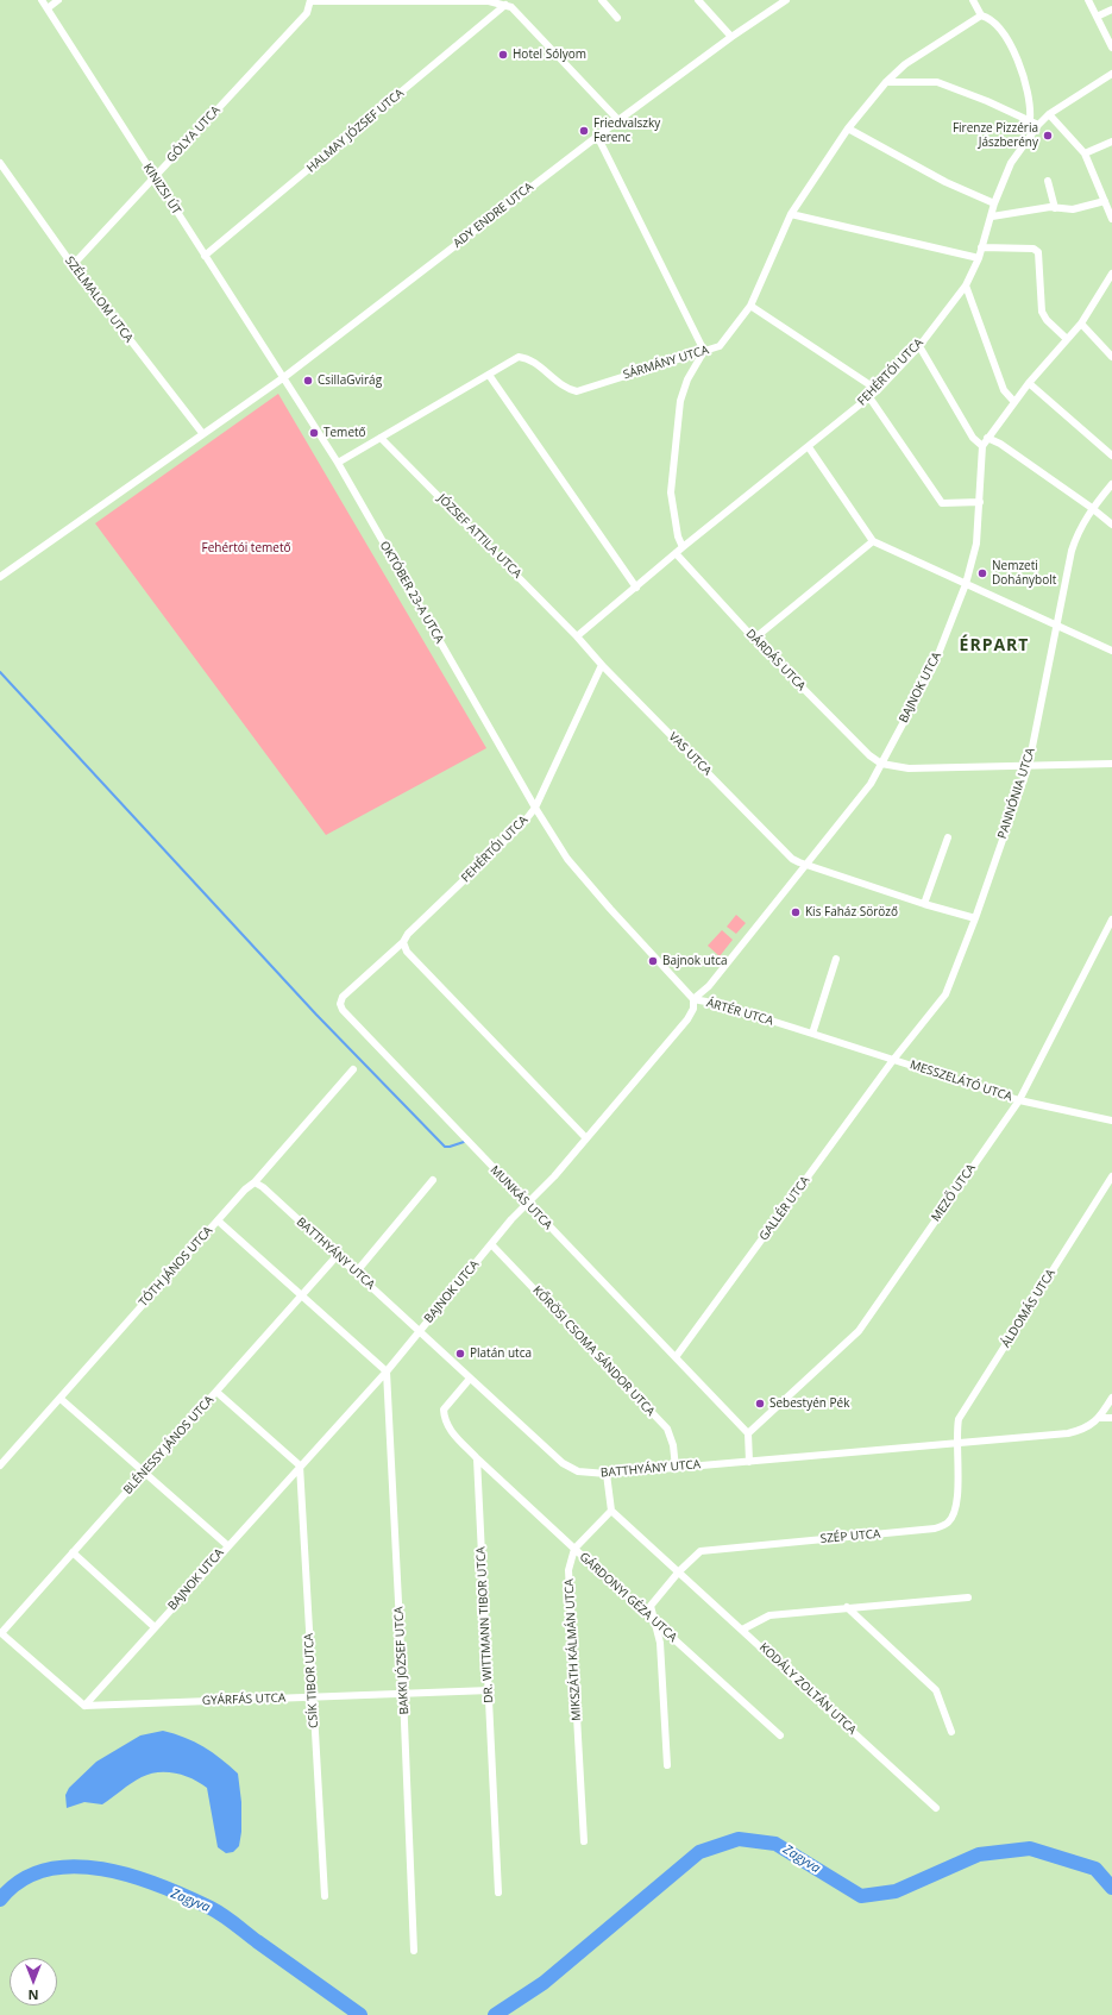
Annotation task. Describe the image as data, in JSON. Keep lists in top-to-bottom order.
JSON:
{
  "streets": {
    "street": [
      "HALMAY JÓZSEF UTCA",
      "GÓLYA UTCA",
      "KINIZSI ÚT",
      "ADY ENDRE UTCA",
      "SZÉLMALOM UTCA",
      "SÁRMÁNY UTCA",
      "FEHÉRTÓI UTCA",
      "JÓZSEF ATTILA UTCA",
      "OKTÓBER 23-A UTCA",
      "DÁRDÁS UTCA",
      "BAJNOK UTCA",
      "VAS UTCA",
      "PANNÓNIA UTCA",
      "ÁRTÉR UTCA",
      "MESSZELÁTÓ UTCA",
      "MEZŐ UTCA",
      "MUNKÁS UTCA",
      "GALLÉR UTCA",
      "BATTHYÁNY UTCA",
      "TÓTH JÁNOS UTCA",
      "ÁLDOMÁS UTCA",
      "KŐRÖSI CSOMA SÁNDOR UTCA",
      "BLÉNESSY JÁNOS UTCA",
      "SZÉP UTCA",
      "GÁRDONYI GÉZA UTCA",
      "DR. WITTMANN TIBOR UTCA",
      "MIKSZÁTH KÁLMÁN UTCA",
      "BAKKI JÓZSEF UTCA",
      "CSÍK TIBOR UTCA",
      "KODÁLY ZOLTÁN UTCA",
      "GYÁRFÁS UTCA"
    ]
  },
  "crossings": [
    ["HALMAY JÓZSEF UTCA", "KINIZSI ÚT"],
    ["GÓLYA UTCA", "KINIZSI ÚT"],
    ["GÓLYA UTCA", "SZÉLMALOM UTCA"],
    ["KINIZSI ÚT", "ADY ENDRE UTCA"],
    ["KINIZSI ÚT", "OKTÓBER 23-A UTCA"],
    ["ADY ENDRE UTCA", "SZÉLMALOM UTCA"],
    ["ADY ENDRE UTCA", "OKTÓBER 23-A UTCA"],
    ["SÁRMÁNY UTCA", "JÓZSEF ATTILA UTCA"],
    ["SÁRMÁNY UTCA", "OKTÓBER 23-A UTCA"],
    ["FEHÉRTÓI UTCA", "JÓZSEF ATTILA UTCA"],
    ["FEHÉRTÓI UTCA", "OKTÓBER 23-A UTCA"],
    ["FEHÉRTÓI UTCA", "DÁRDÁS UTCA"],
    ["FEHÉRTÓI UTCA", "VAS UTCA"],
    ["FEHÉRTÓI UTCA", "ÁRTÉR UTCA"],
    ["FEHÉRTÓI UTCA", "MUNKÁS UTCA"],
    ["JÓZSEF ATTILA UTCA", "VAS UTCA"],
    ["OKTÓBER 23-A UTCA", "ÁRTÉR UTCA"],
    ["DÁRDÁS UTCA", "BAJNOK UTCA"],
    ["BAJNOK UTCA", "VAS UTCA"],
    ["BAJNOK UTCA", "ÁRTÉR UTCA"],
    ["BAJNOK UTCA", "MUNKÁS UTCA"],
    ["BAJNOK UTCA", "BATTHYÁNY UTCA"],
    ["BAJNOK UTCA", "KŐRÖSI CSOMA SÁNDOR UTCA"],
    ["BAJNOK UTCA", "BLÉNESSY JÁNOS UTCA"],
    ["BAJNOK UTCA", "BAKKI JÓZSEF UTCA"],
    ["BAJNOK UTCA", "CSÍK TIBOR UTCA"],
    ["BAJNOK UTCA", "GYÁRFÁS UTCA"],
    ["VAS UTCA", "PANNÓNIA UTCA"],
    ["PANNÓNIA UTCA", "MESSZELÁTÓ UTCA"],
    ["PANNÓNIA UTCA", "GALLÉR UTCA"],
    ["ÁRTÉR UTCA", "MESSZELÁTÓ UTCA"],
    ["MESSZELÁTÓ UTCA", "MEZŐ UTCA"],
    ["MESSZELÁTÓ UTCA", "GALLÉR UTCA"],
    ["MEZŐ UTCA", "MUNKÁS UTCA"],
    ["MUNKÁS UTCA", "GALLÉR UTCA"],
    ["BATTHYÁNY UTCA", "TÓTH JÁNOS UTCA"],
    ["BATTHYÁNY UTCA", "ÁLDOMÁS UTCA"],
    ["BATTHYÁNY UTCA", "KŐRÖSI CSOMA SÁNDOR UTCA"],
    ["BATTHYÁNY UTCA", "BLÉNESSY JÁNOS UTCA"],
    ["BATTHYÁNY UTCA", "SZÉP UTCA"],
    ["ÁLDOMÁS UTCA", "SZÉP UTCA"],
    ["BLÉNESSY JÁNOS UTCA", "GYÁRFÁS UTCA"],
    ["SZÉP UTCA", "GÁRDONYI GÉZA UTCA"],
    ["SZÉP UTCA", "KODÁLY ZOLTÁN UTCA"],
    ["GÁRDONYI GÉZA UTCA", "DR. WITTMANN TIBOR UTCA"],
    ["GÁRDONYI GÉZA UTCA", "MIKSZÁTH KÁLMÁN UTCA"],
    ["DR. WITTMANN TIBOR UTCA", "GYÁRFÁS UTCA"],
    ["BAKKI JÓZSEF UTCA", "GYÁRFÁS UTCA"],
    ["CSÍK TIBOR UTCA", "GYÁRFÁS UTCA"]
  ],
  "districts": ["ÉRPART"],
  "water": ["Zagyva"],
  "parks": ["Fehértói temető"],
  "places": [
    "Hotel Sólyom",
    "Friedvalszky Ferenc",
    "Firenze Pizzéria Jászberény",
    "CsillaGvirág",
    "Temető",
    "Nemzeti Dohánybolt",
    "Kis Faház Söröző",
    "Bajnok utca",
    "Platán utca",
    "Sebestyén Pék"
  ],
  "north": "bottom"
}
